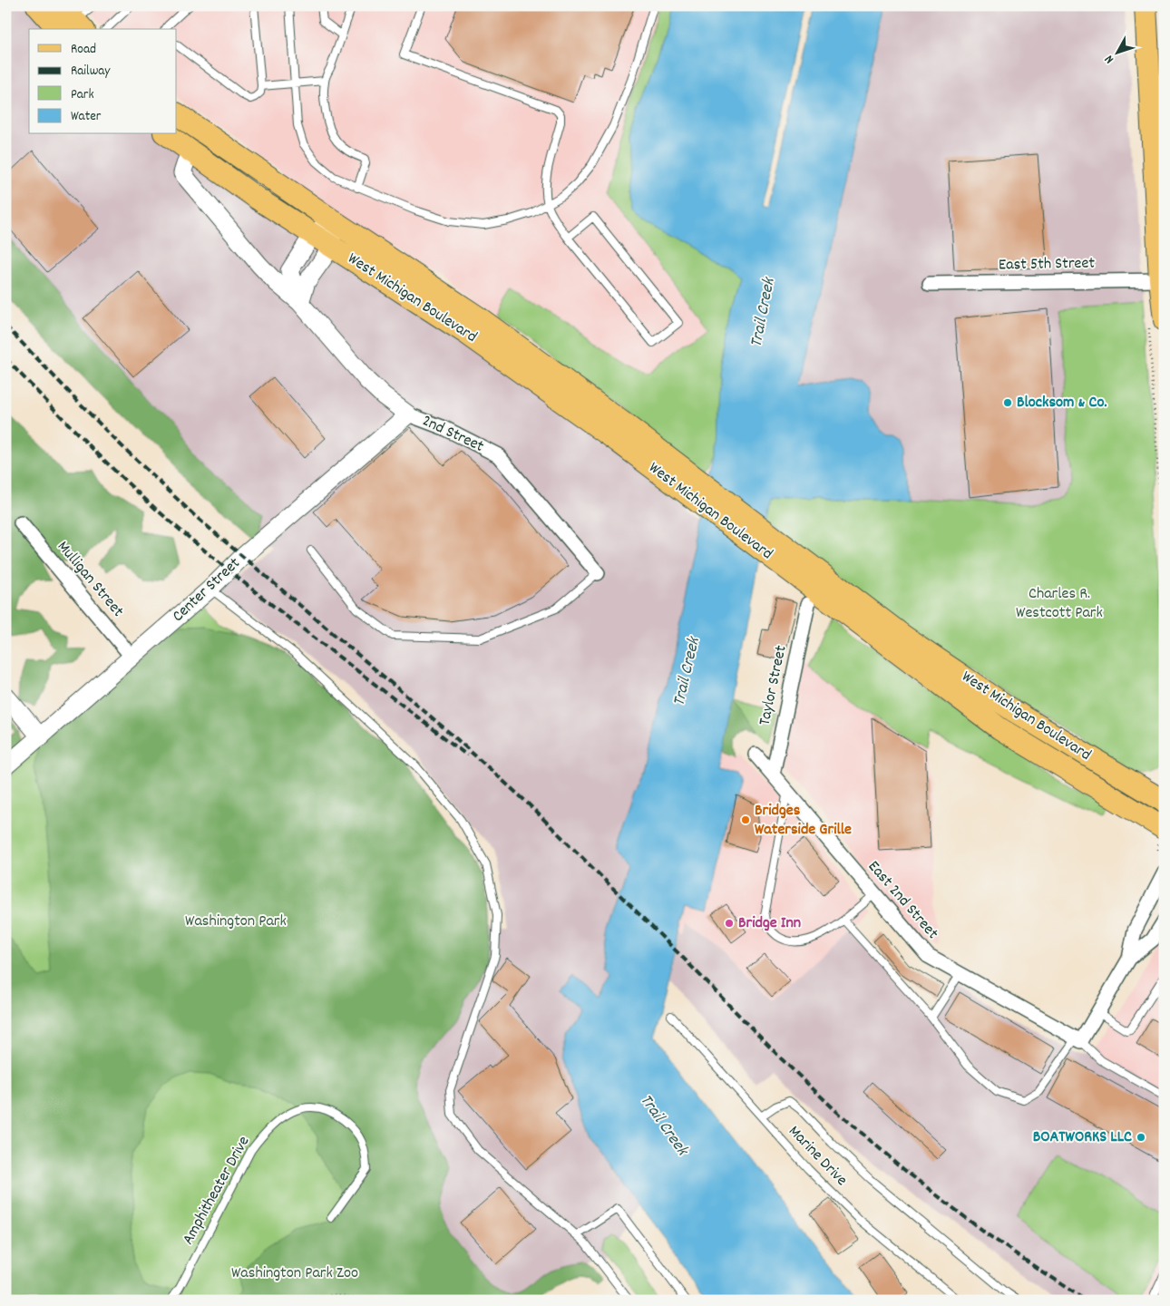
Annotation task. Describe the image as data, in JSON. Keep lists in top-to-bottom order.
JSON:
{
  "streets": {
    "main road": ["West Michigan Boulevard"],
    "street": [
      "East 5th Street",
      "2nd Street",
      "Mulligan Street",
      "Center Street",
      "Taylor Street",
      "East 2nd Street"
    ],
    "lane": ["Marine Drive", "Amphitheater Drive"]
  },
  "crossings": [
    ["West Michigan Boulevard", "2nd Street"],
    ["2nd Street", "Center Street"],
    ["Mulligan Street", "Center Street"],
    ["Taylor Street", "East 2nd Street"]
  ],
  "water": ["Trail Creek"],
  "parks": ["Charles R. Westcott Park", "Washington Park", "Washington Park Zoo"],
  "places": [
    "Blocksom & Co.",
    "Bridges Waterside Grille",
    "Bridge Inn",
    "BOATWORKS LLC"
  ],
  "legend": [
    "Road",
    "Railway",
    "Park",
    "Water"
  ],
  "north": "bottom left"
}
